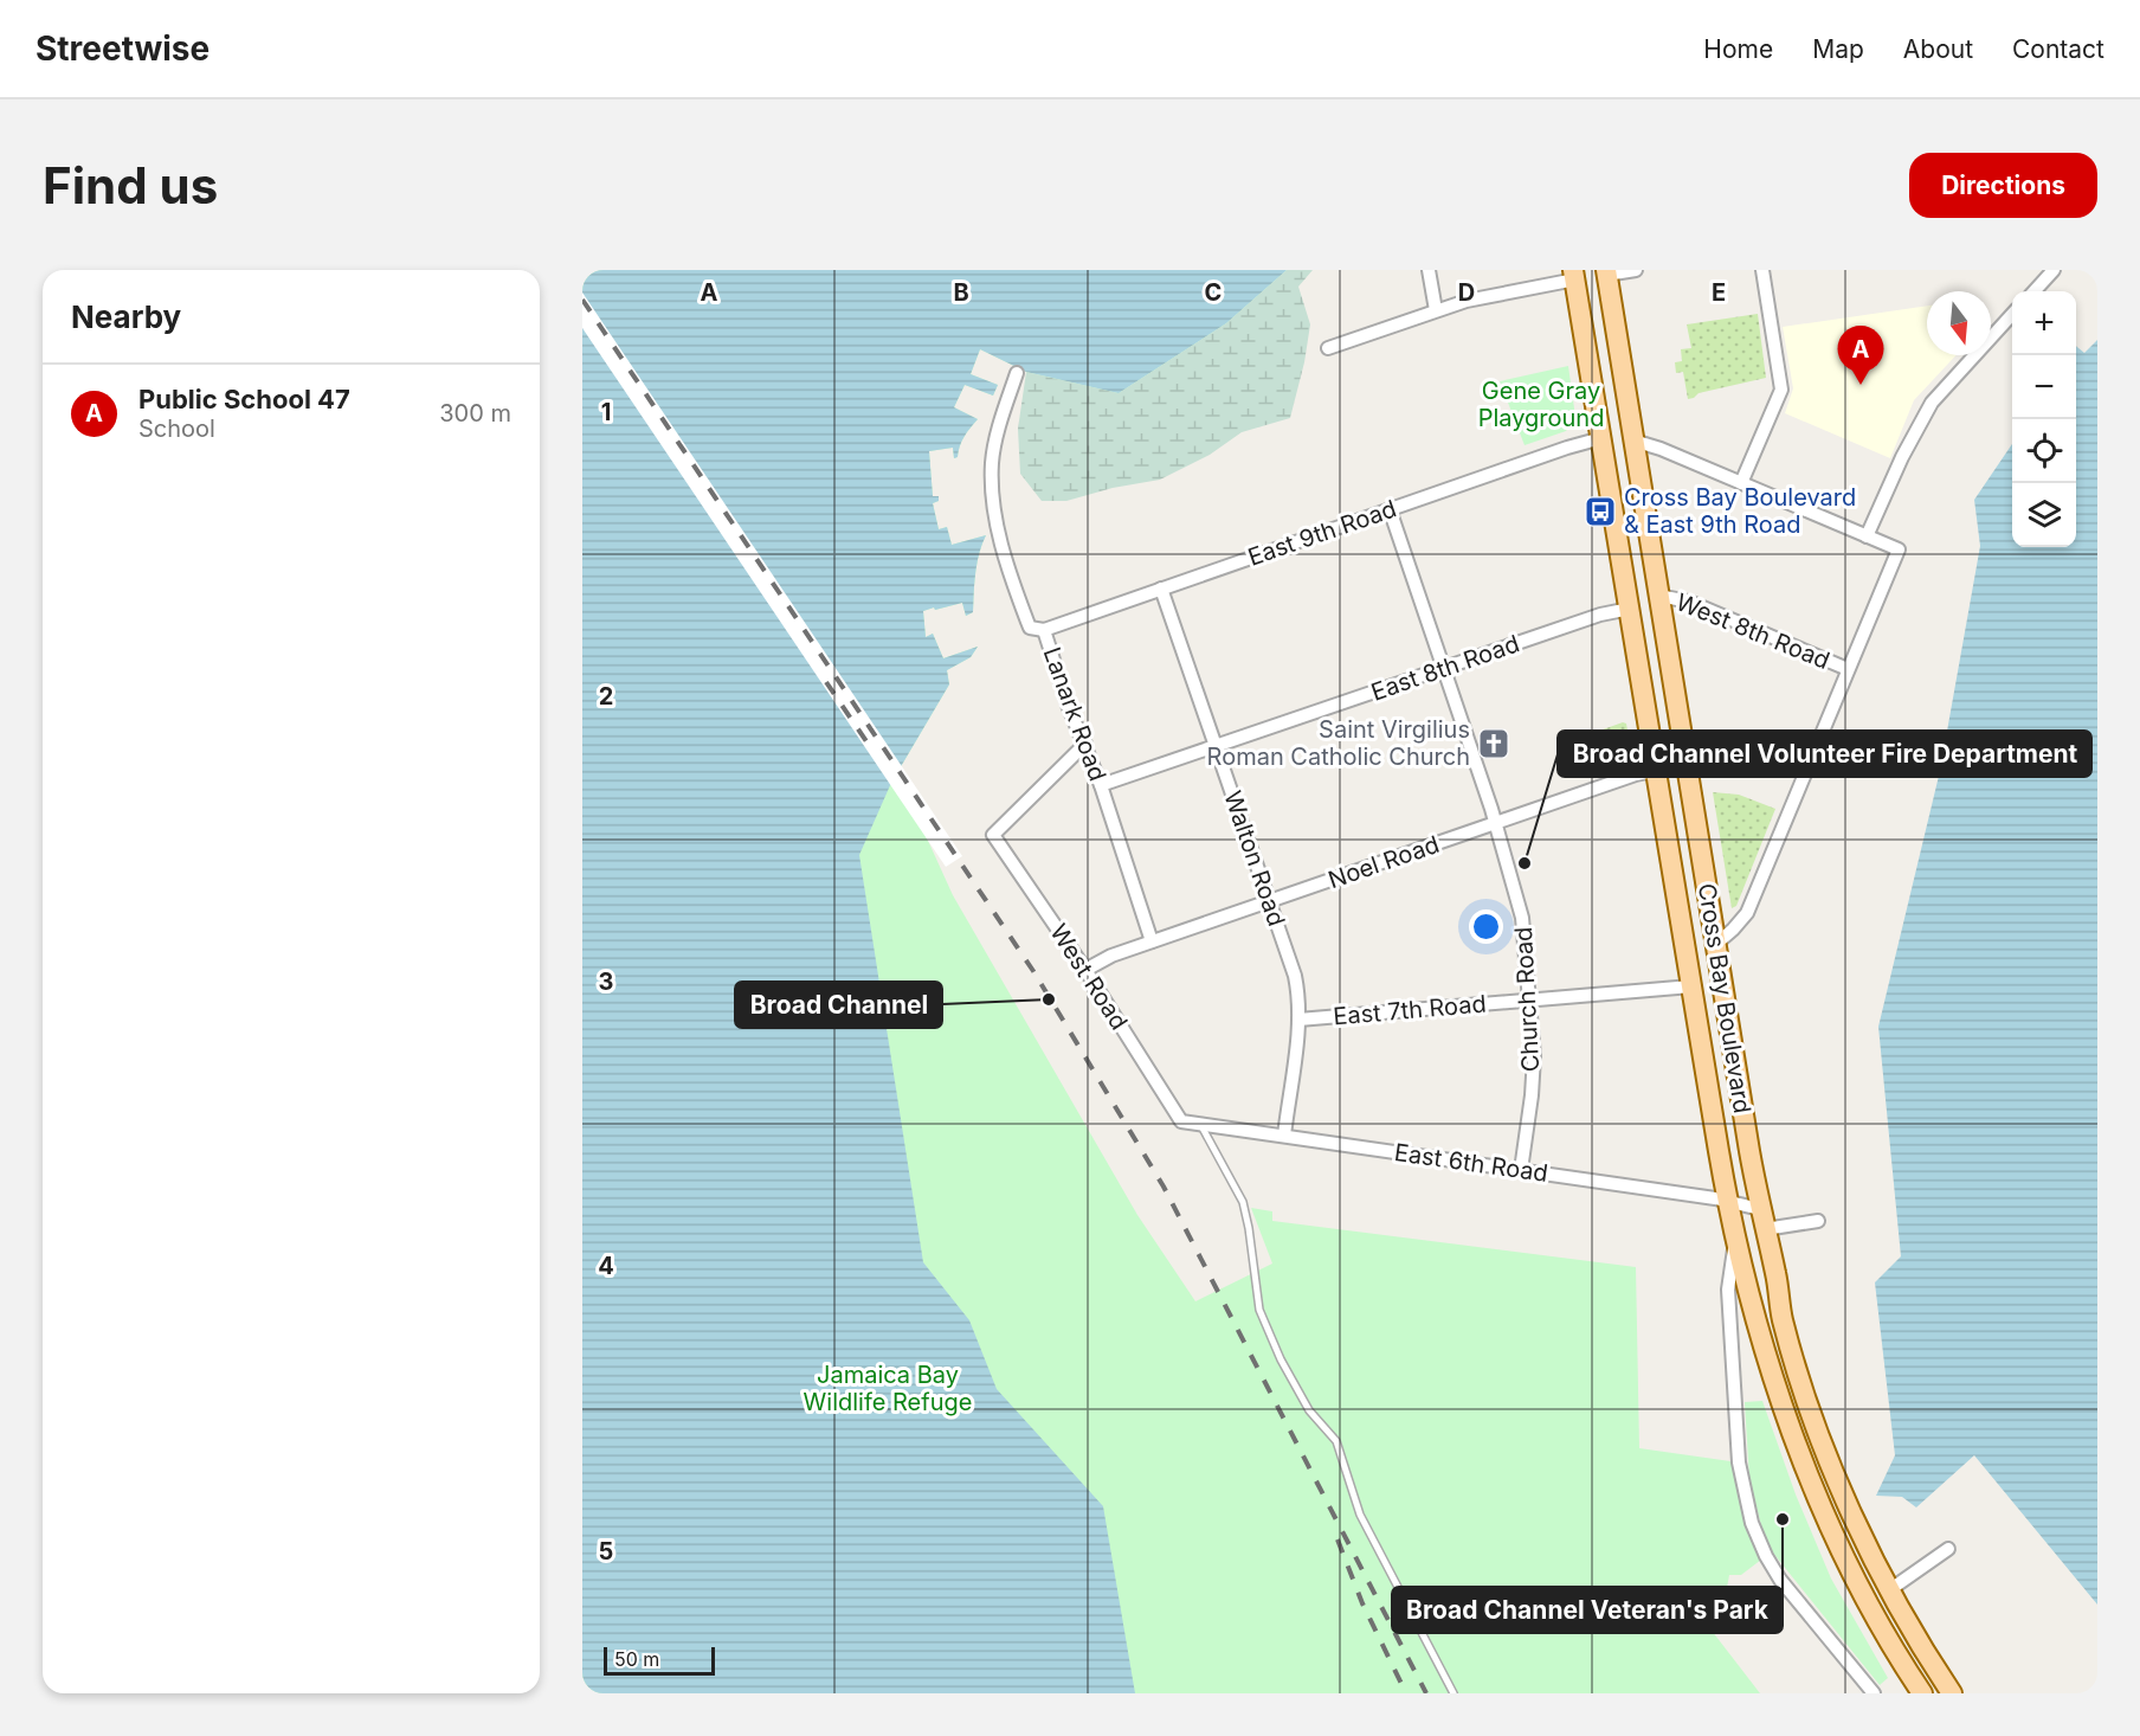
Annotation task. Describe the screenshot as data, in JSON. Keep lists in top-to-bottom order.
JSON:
{
  "streets": {
    "main road": ["Cross Bay Boulevard"],
    "street": [
      "East 9th Road",
      "West 8th Road",
      "East 8th Road",
      "Lanark Road",
      "Walton Road",
      "Noel Road",
      "West Road",
      "Church Road",
      "East 7th Road",
      "East 6th Road"
    ]
  },
  "crossings": [
    ["East 9th Road", "Lanark Road"],
    ["East 9th Road", "Walton Road"],
    ["East 9th Road", "Cross Bay Boulevard"],
    ["East 9th Road", "Church Road"],
    ["West 8th Road", "Cross Bay Boulevard"],
    ["East 8th Road", "Lanark Road"],
    ["East 8th Road", "Walton Road"],
    ["East 8th Road", "Cross Bay Boulevard"],
    ["East 8th Road", "Church Road"],
    ["Lanark Road", "Noel Road"],
    ["Lanark Road", "West Road"],
    ["Walton Road", "Noel Road"],
    ["Walton Road", "East 7th Road"],
    ["Walton Road", "East 6th Road"],
    ["Noel Road", "West Road"],
    ["Noel Road", "Cross Bay Boulevard"],
    ["Noel Road", "Church Road"],
    ["West Road", "East 6th Road"],
    ["Cross Bay Boulevard", "East 7th Road"],
    ["Cross Bay Boulevard", "East 6th Road"],
    ["Church Road", "East 7th Road"],
    ["Church Road", "East 6th Road"]
  ],
  "parks": ["Gene Gray Playground", "Jamaica Bay Wildlife Refuge"],
  "places": {
    "bus stop": ["Cross Bay Boulevard & East 9th Road"],
    "church": ["Saint Virgilius Roman Catholic Church"],
    "other": ["Broad Channel Volunteer Fire Department", "Broad Channel", "Broad Channel Veteran's Park"]
  },
  "scale_bar": "50 m",
  "north": "bottom",
  "page": {
    "header": "Streetwise",
    "nav": [
      "Home",
      "Map",
      "About",
      "Contact"
    ],
    "buttons": "Directions",
    "title": "Find us",
    "heading": "Nearby",
    "map_buttons": ["+", "−"],
    "pins": "A",
    "list": [
      {
        "mark": "A",
        "name": "Public School 47",
        "note": "School",
        "value": "300 m"
      }
    ],
    "scale": "50 m"
  },
  "grid": {
    "columns": [
      "A",
      "B",
      "C",
      "D",
      "E"
    ],
    "rows": [
      "1",
      "2",
      "3",
      "4",
      "5"
    ]
  }
}
